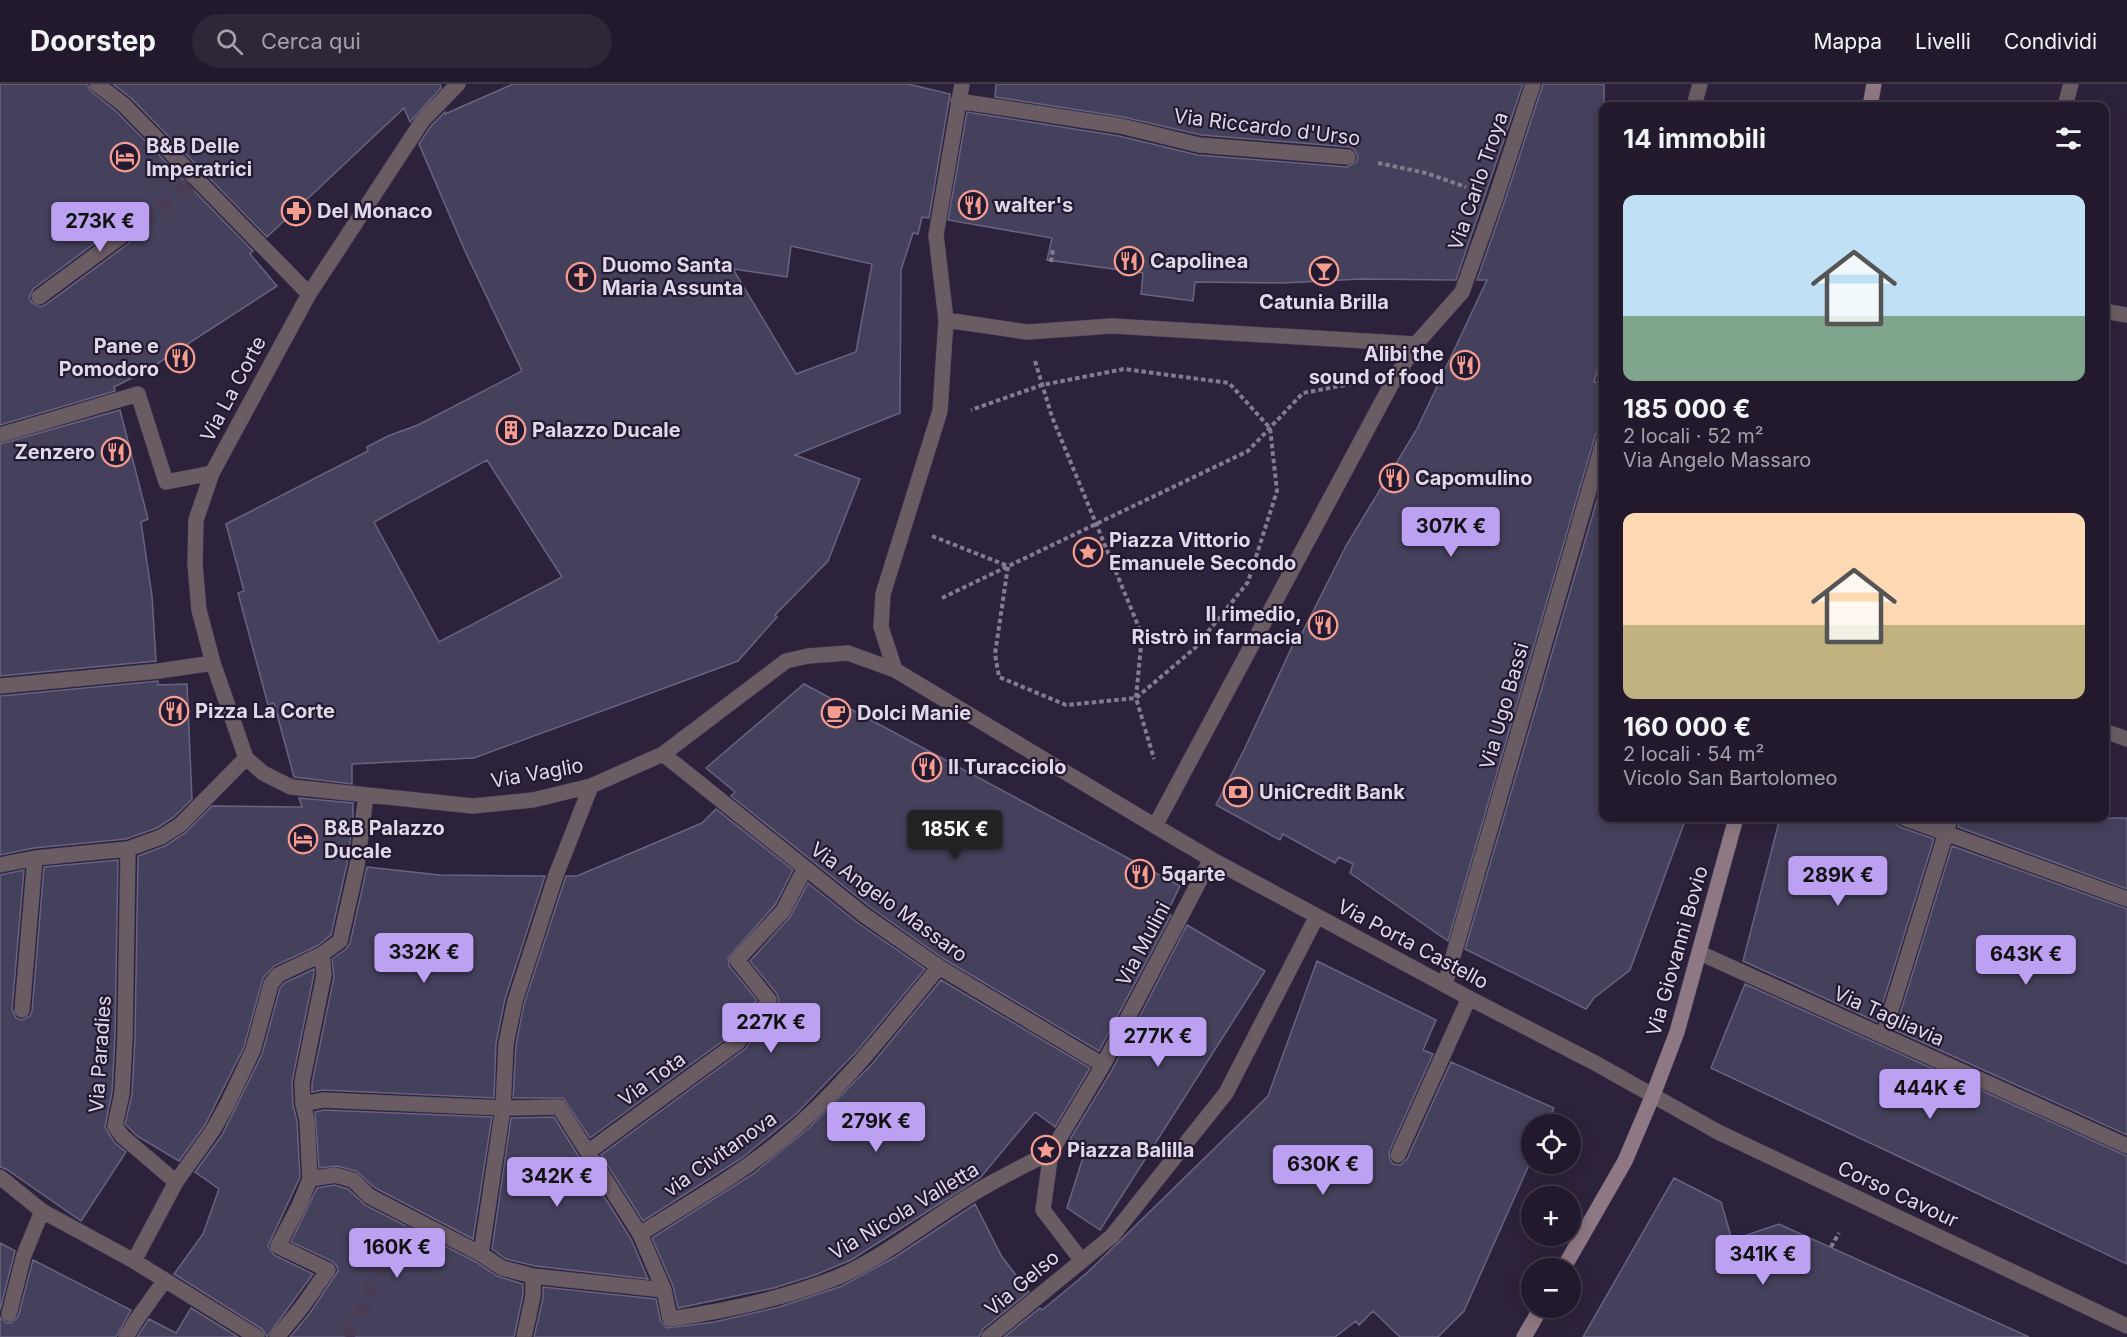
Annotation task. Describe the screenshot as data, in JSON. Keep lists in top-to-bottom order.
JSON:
{
  "streets": {
    "street": [
      "Via Riccardo d'Urso",
      "Via Carlo Troya",
      "Via La Corte",
      "Via Ugo Bassi",
      "Via Vaglio",
      "Via Angelo Massaro",
      "Via Mulini",
      "Via Porta Castello",
      "Via Giovanni Bovio",
      "Via Tagliavia",
      "Via Paradies",
      "Via Tota",
      "via Civitanova",
      "Corso Cavour",
      "Via Nicola Valletta",
      "Via Gelso"
    ]
  },
  "crossings": [
    ["Via Riccardo d'Urso", "Via Carlo Troya"],
    ["Via La Corte", "Via Vaglio"],
    ["Via Ugo Bassi", "Via Porta Castello"],
    ["Via Vaglio", "Via Angelo Massaro"],
    ["Via Angelo Massaro", "Via Mulini"],
    ["Via Angelo Massaro", "Via Tota"],
    ["Via Angelo Massaro", "via Civitanova"],
    ["Via Mulini", "Via Porta Castello"],
    ["Via Mulini", "Via Nicola Valletta"],
    ["Via Porta Castello", "Via Giovanni Bovio"],
    ["Via Porta Castello", "Corso Cavour"],
    ["Via Porta Castello", "Via Gelso"],
    ["Via Giovanni Bovio", "Via Tagliavia"],
    ["Via Giovanni Bovio", "Corso Cavour"]
  ],
  "places": {
    "hotel": ["B&B Delle Imperatrici", "B&B Palazzo Ducale"],
    "restaurant": [
      "walter's",
      "Capolinea",
      "Pane e Pomodoro",
      "Alibi the sound of food",
      "Zenzero",
      "Capomulino",
      "Il rimedio, Ristrò in farmacia",
      "Pizza La Corte",
      "Il Turacciolo",
      "5qarte"
    ],
    "pharmacy": ["Del Monaco"],
    "bar": ["Catunia Brilla"],
    "church": ["Duomo Santa Maria Assunta"],
    "building": ["Palazzo Ducale"],
    "place": ["Piazza Vittorio Emanuele Secondo", "Piazza Balilla"],
    "cafe": ["Dolci Manie"],
    "bank": ["UniCredit Bank"]
  },
  "page": {
    "header": "Doorstep",
    "search": "Cerca qui",
    "nav": ["Mappa", "Livelli", "Condividi"],
    "heading": "14 immobili",
    "list": [
      {
        "name": "185 000 €",
        "note": "2 locali · 52 m² · Via Angelo Massaro"
      },
      {
        "name": "160 000 €",
        "note": "2 locali · 54 m² · Vicolo San Bartolomeo"
      }
    ],
    "price": [
      "273K €",
      "307K €",
      "185K €",
      "289K €",
      "332K €",
      "643K €",
      "227K €",
      "277K €",
      "444K €",
      "279K €",
      "630K €",
      "342K €",
      "160K €",
      "341K €"
    ],
    "map_buttons": ["+", "−"]
  }
}
